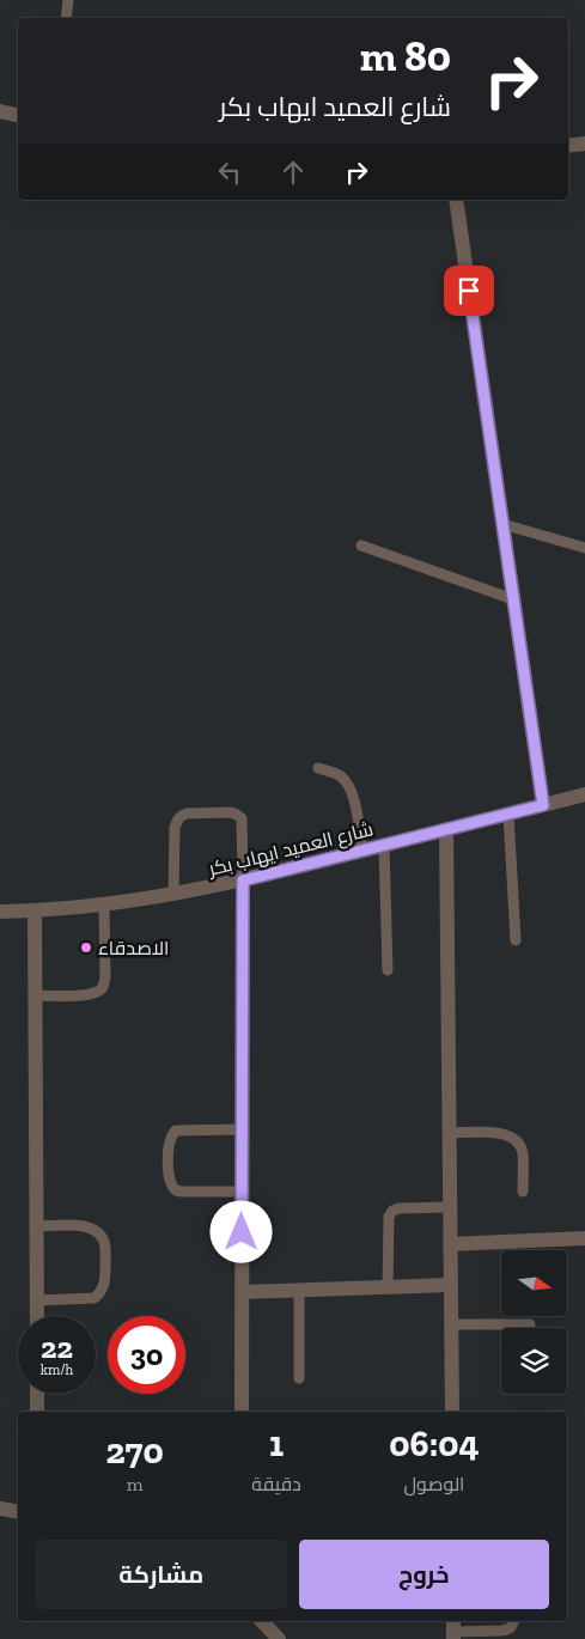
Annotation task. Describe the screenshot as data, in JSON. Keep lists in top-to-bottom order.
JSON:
{
  "streets": {
    "street": ["شارع العميد ايهاب بكر"]
  },
  "places": ["الاصدقاء"],
  "north": "right",
  "page": {
    "turn": ["80 m", "شارع العميد ايهاب بكر"],
    "speed": "22 km/h",
    "limit": "30",
    "eta": [
      "06:04",
      "الوصول",
      "1",
      "دقيقة",
      "270",
      "m"
    ],
    "buttons": ["خروج", "مشاركة"]
  }
}
